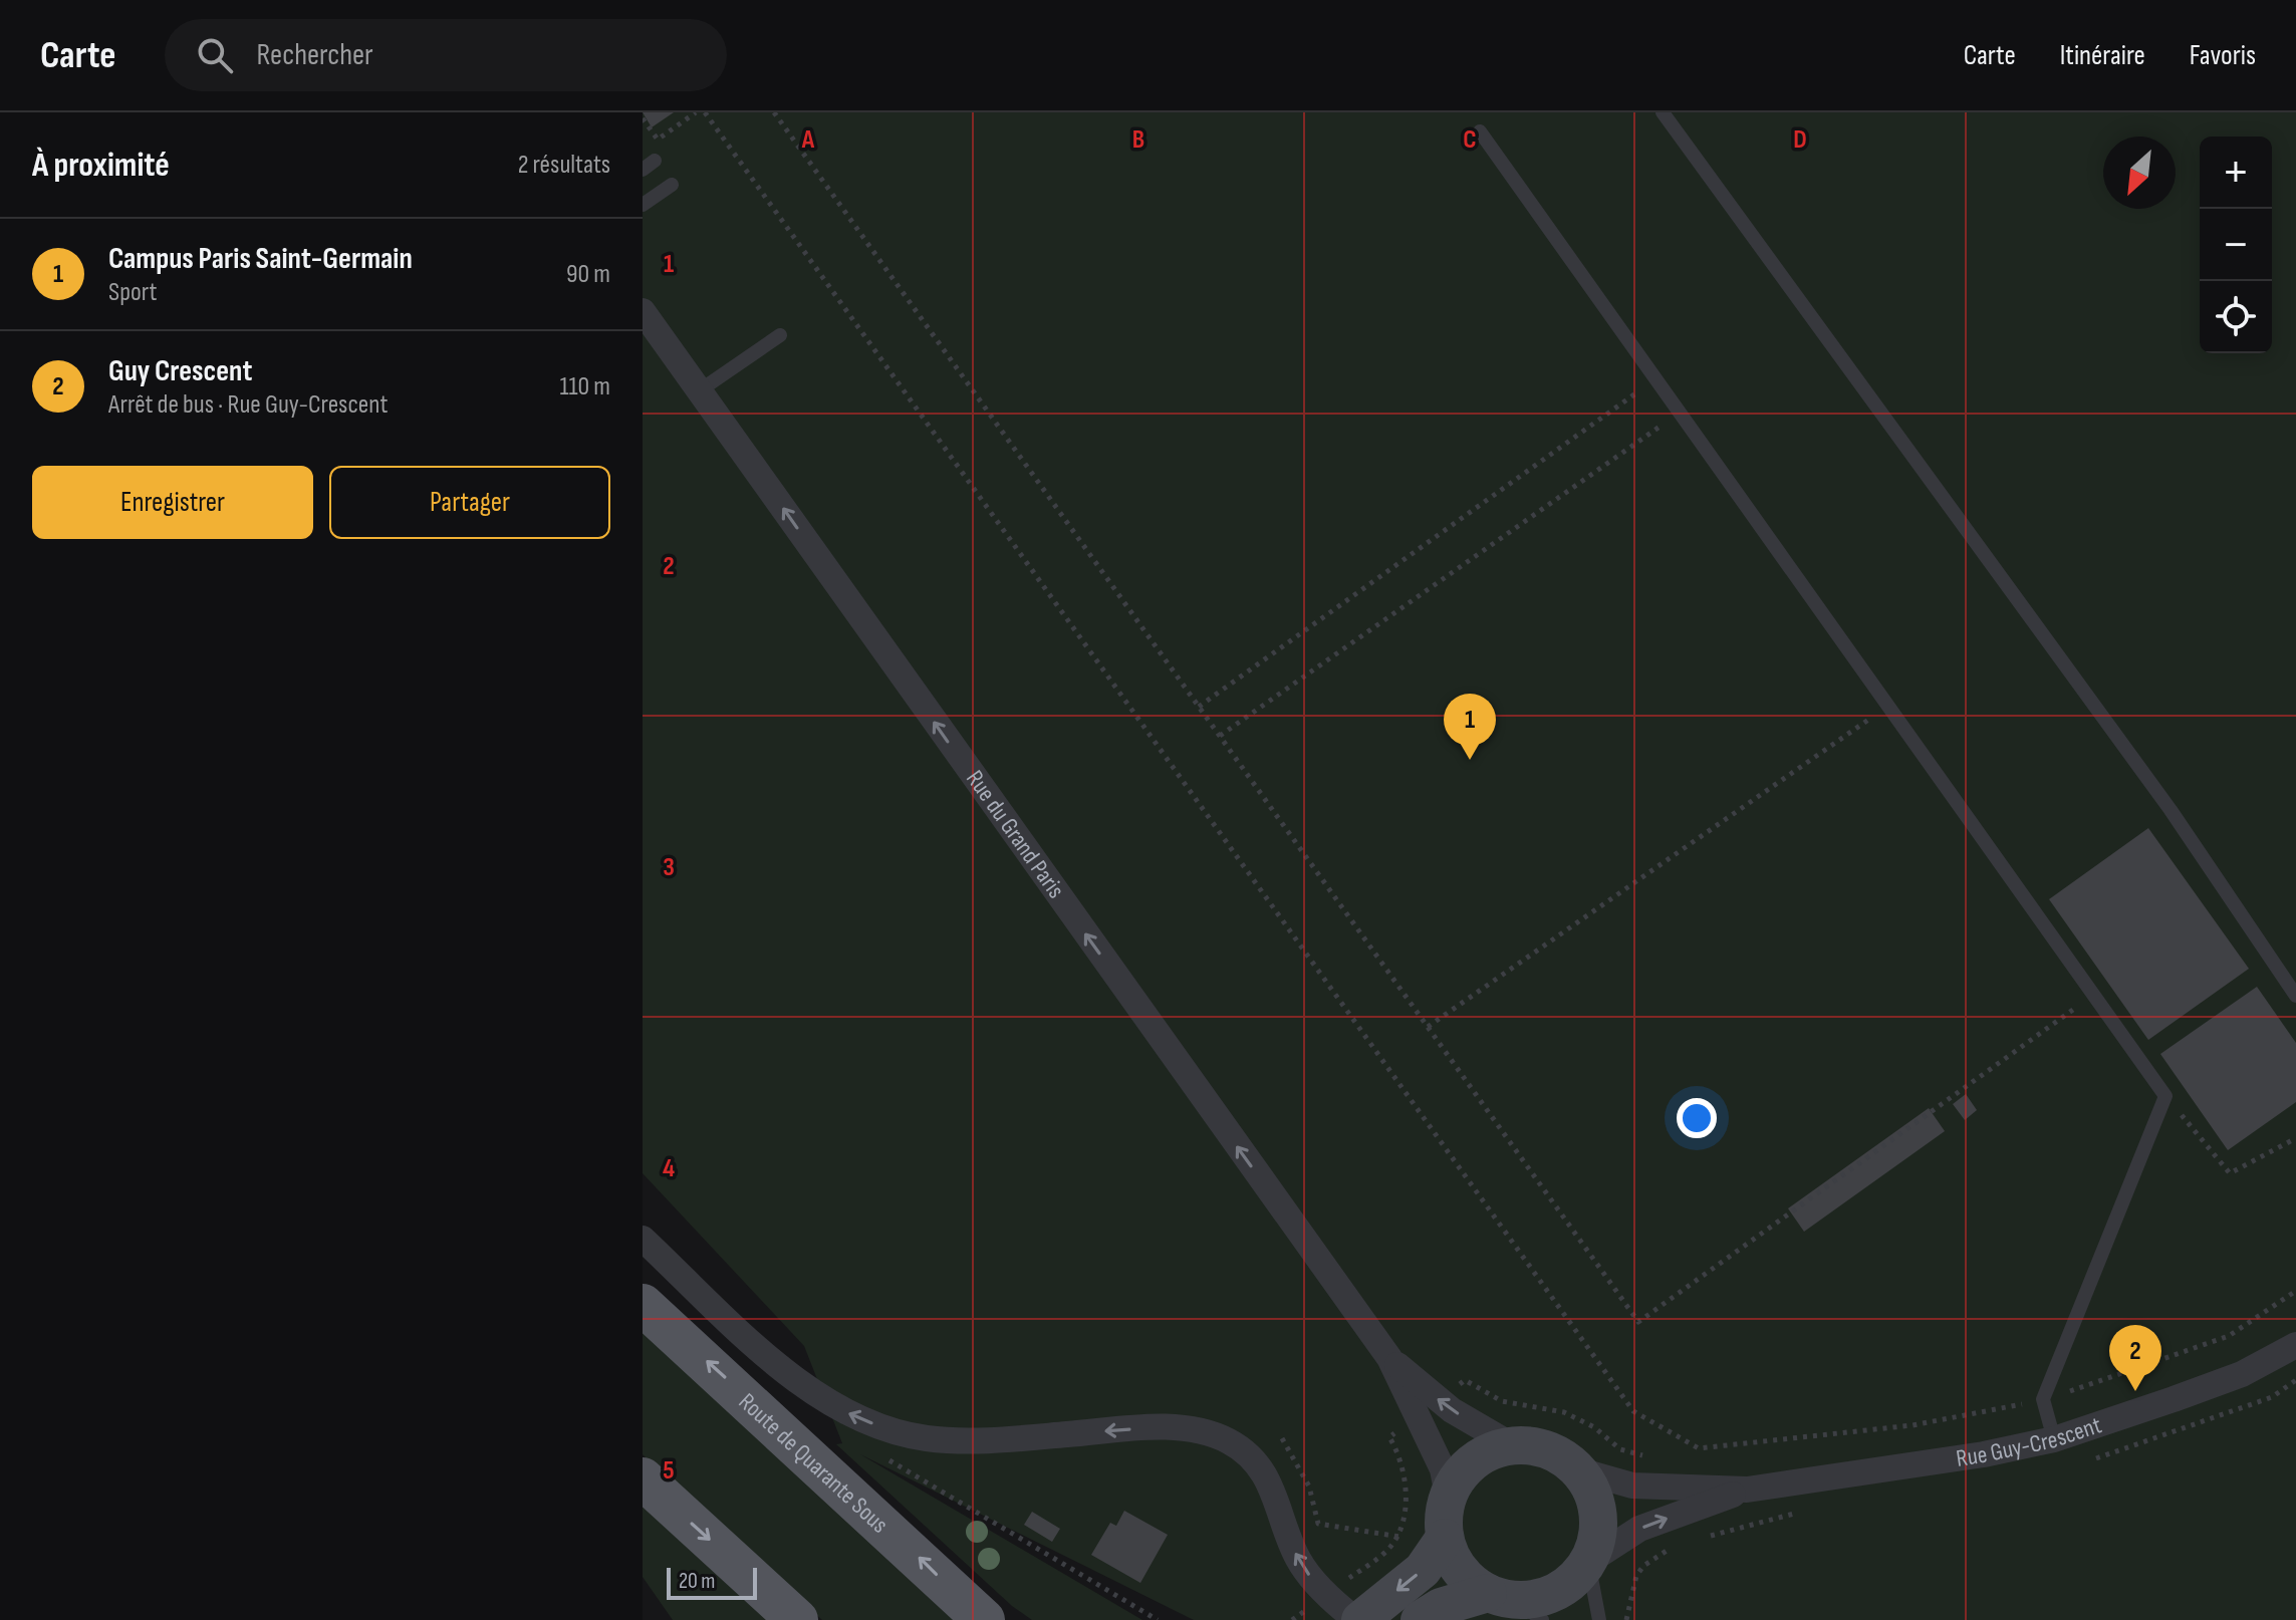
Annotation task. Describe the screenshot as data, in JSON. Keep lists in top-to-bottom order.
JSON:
{
  "streets": {
    "main road": ["Route de Quarante Sous"],
    "street": ["Rue du Grand Paris", "Rue Guy-Crescent"]
  },
  "crossings": [
    ["Rue du Grand Paris", "Rue Guy-Crescent"]
  ],
  "one_way": ["Rue du Grand Paris"],
  "scale_bar": "20 m",
  "north": "bottom left",
  "page": {
    "header": "Carte",
    "search": "Rechercher",
    "nav": ["Carte", "Itinéraire", "Favoris"],
    "heading": ["À proximité", "2 résultats"],
    "map_buttons": ["+", "−"],
    "list": [
      {
        "mark": "1",
        "name": "Campus Paris Saint-Germain",
        "note": "Sport",
        "value": "90 m"
      },
      {
        "mark": "2",
        "name": "Guy Crescent",
        "note": "Arrêt de bus · Rue Guy-Crescent",
        "value": "110 m"
      }
    ],
    "buttons": ["Enregistrer", "Partager"],
    "pins": ["1", "2"],
    "scale": "20 m"
  },
  "grid": {
    "columns": [
      "A",
      "B",
      "C",
      "D"
    ],
    "rows": [
      "1",
      "2",
      "3",
      "4",
      "5"
    ]
  }
}
